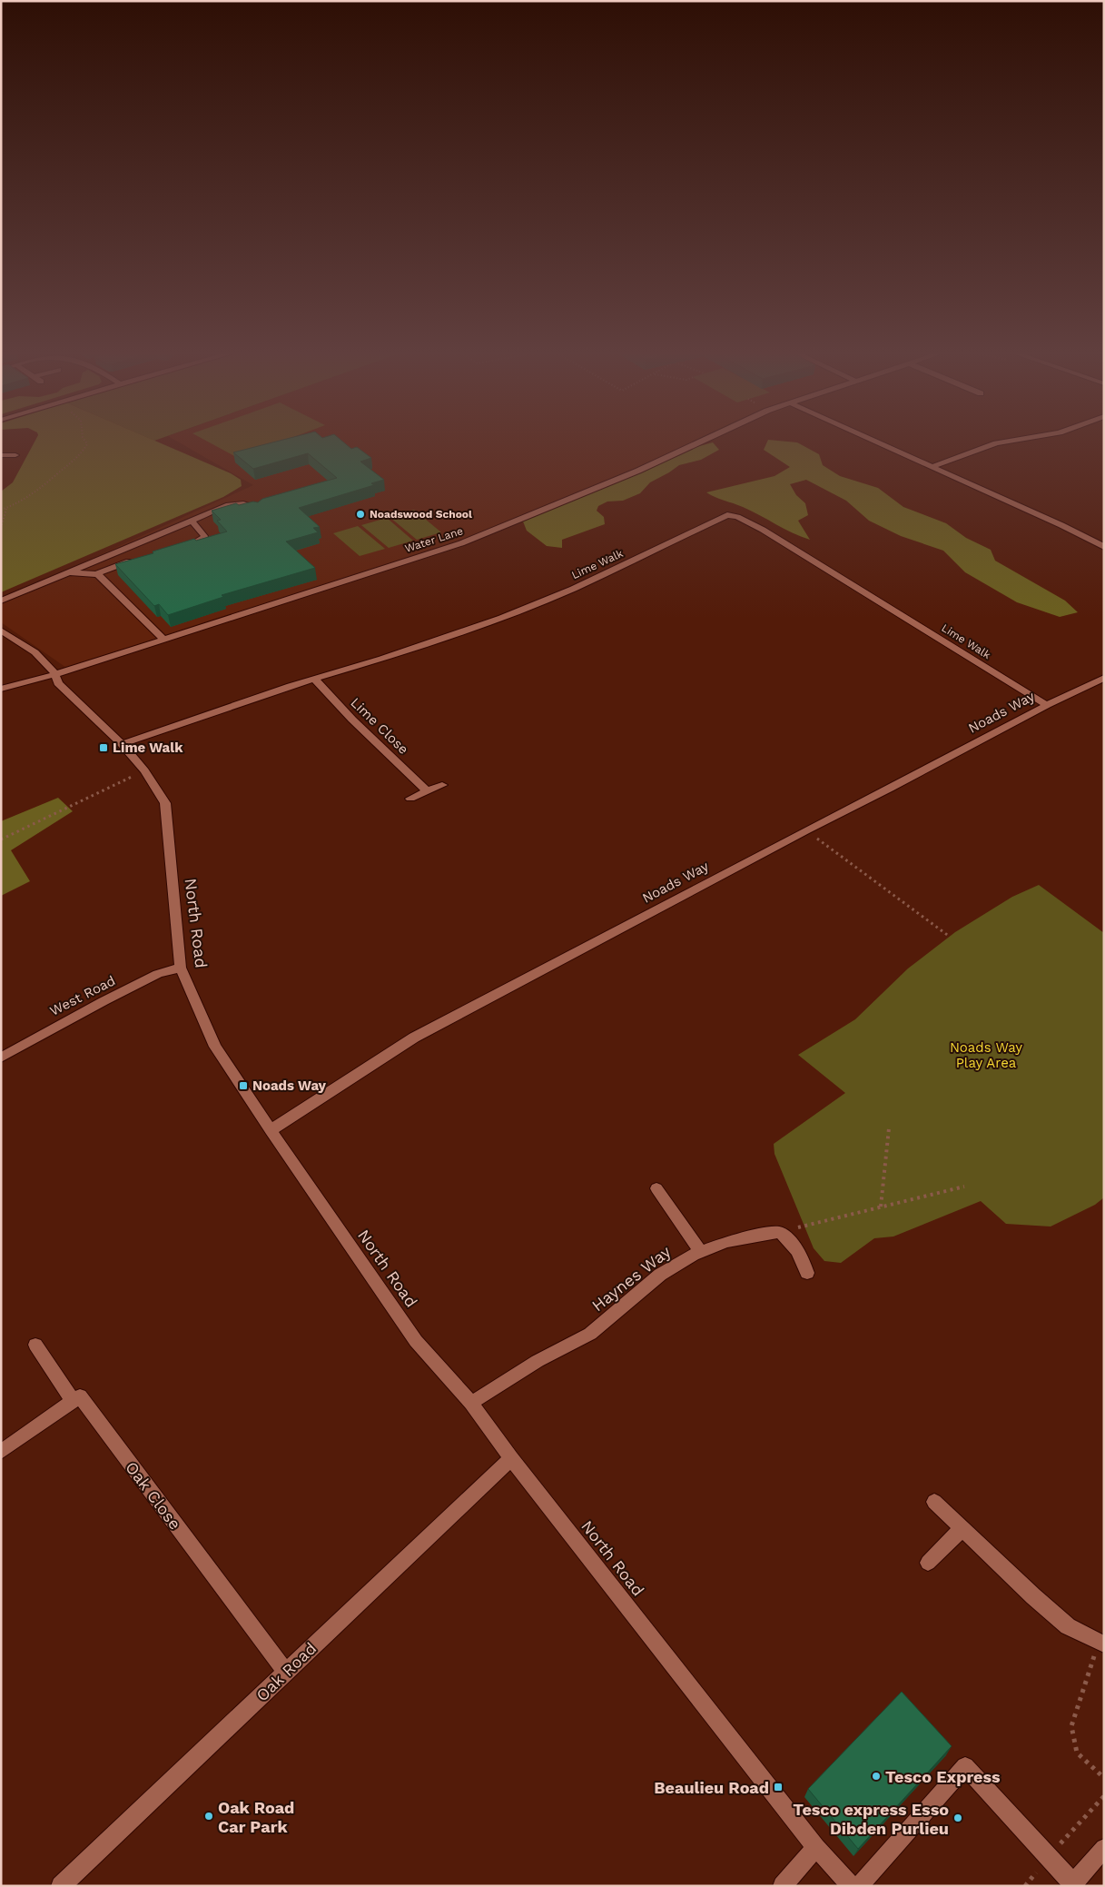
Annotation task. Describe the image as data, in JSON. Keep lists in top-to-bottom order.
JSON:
{
  "streets": {
    "street": [
      "Water Lane",
      "Lime Walk",
      "Noads Way",
      "Lime Close",
      "North Road",
      "West Road",
      "Haynes Way",
      "Oak Close",
      "Oak Road"
    ]
  },
  "crossings": [
    ["Water Lane", "North Road"],
    ["Lime Walk", "Noads Way"],
    ["Lime Walk", "Lime Close"],
    ["Lime Walk", "North Road"],
    ["Noads Way", "North Road"],
    ["North Road", "West Road"],
    ["North Road", "Haynes Way"],
    ["North Road", "Oak Road"],
    ["Oak Close", "Oak Road"]
  ],
  "parks": ["Noads Way Play Area"],
  "places": {
    "other": [
      "Noadswood School",
      "Tesco Express",
      "Oak Road Car Park",
      "Tesco express Esso Dibden Purlieu"
    ],
    "transit": ["Lime Walk", "Noads Way", "Beaulieu Road"]
  }
}
